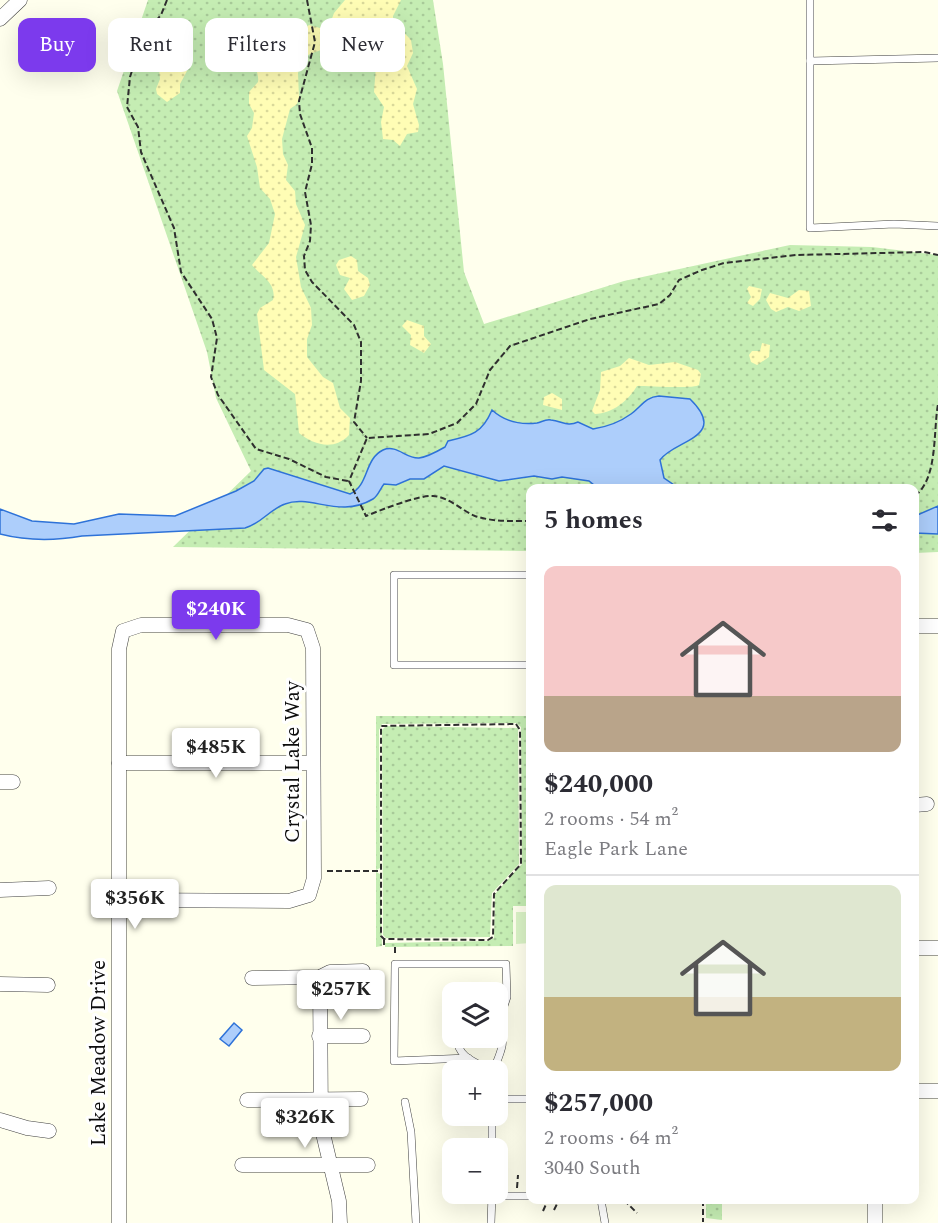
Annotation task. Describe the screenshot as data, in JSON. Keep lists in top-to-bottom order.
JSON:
{
  "streets": {
    "street": ["Crystal Lake Way", "Lake Meadow Drive"]
  },
  "crossings": [
    ["Crystal Lake Way", "Lake Meadow Drive"]
  ],
  "page": {
    "chip": [
      "Buy",
      "Rent",
      "Filters",
      "New"
    ],
    "heading": "5 homes",
    "list": [
      {
        "name": "$240,000",
        "note": "2 rooms · 54 m² · Eagle Park Lane"
      },
      {
        "name": "$257,000",
        "note": "2 rooms · 64 m² · 3040 South"
      }
    ],
    "price": [
      "$240K",
      "$485K",
      "$356K",
      "$257K",
      "$326K"
    ],
    "map_buttons": ["+", "−"]
  }
}
